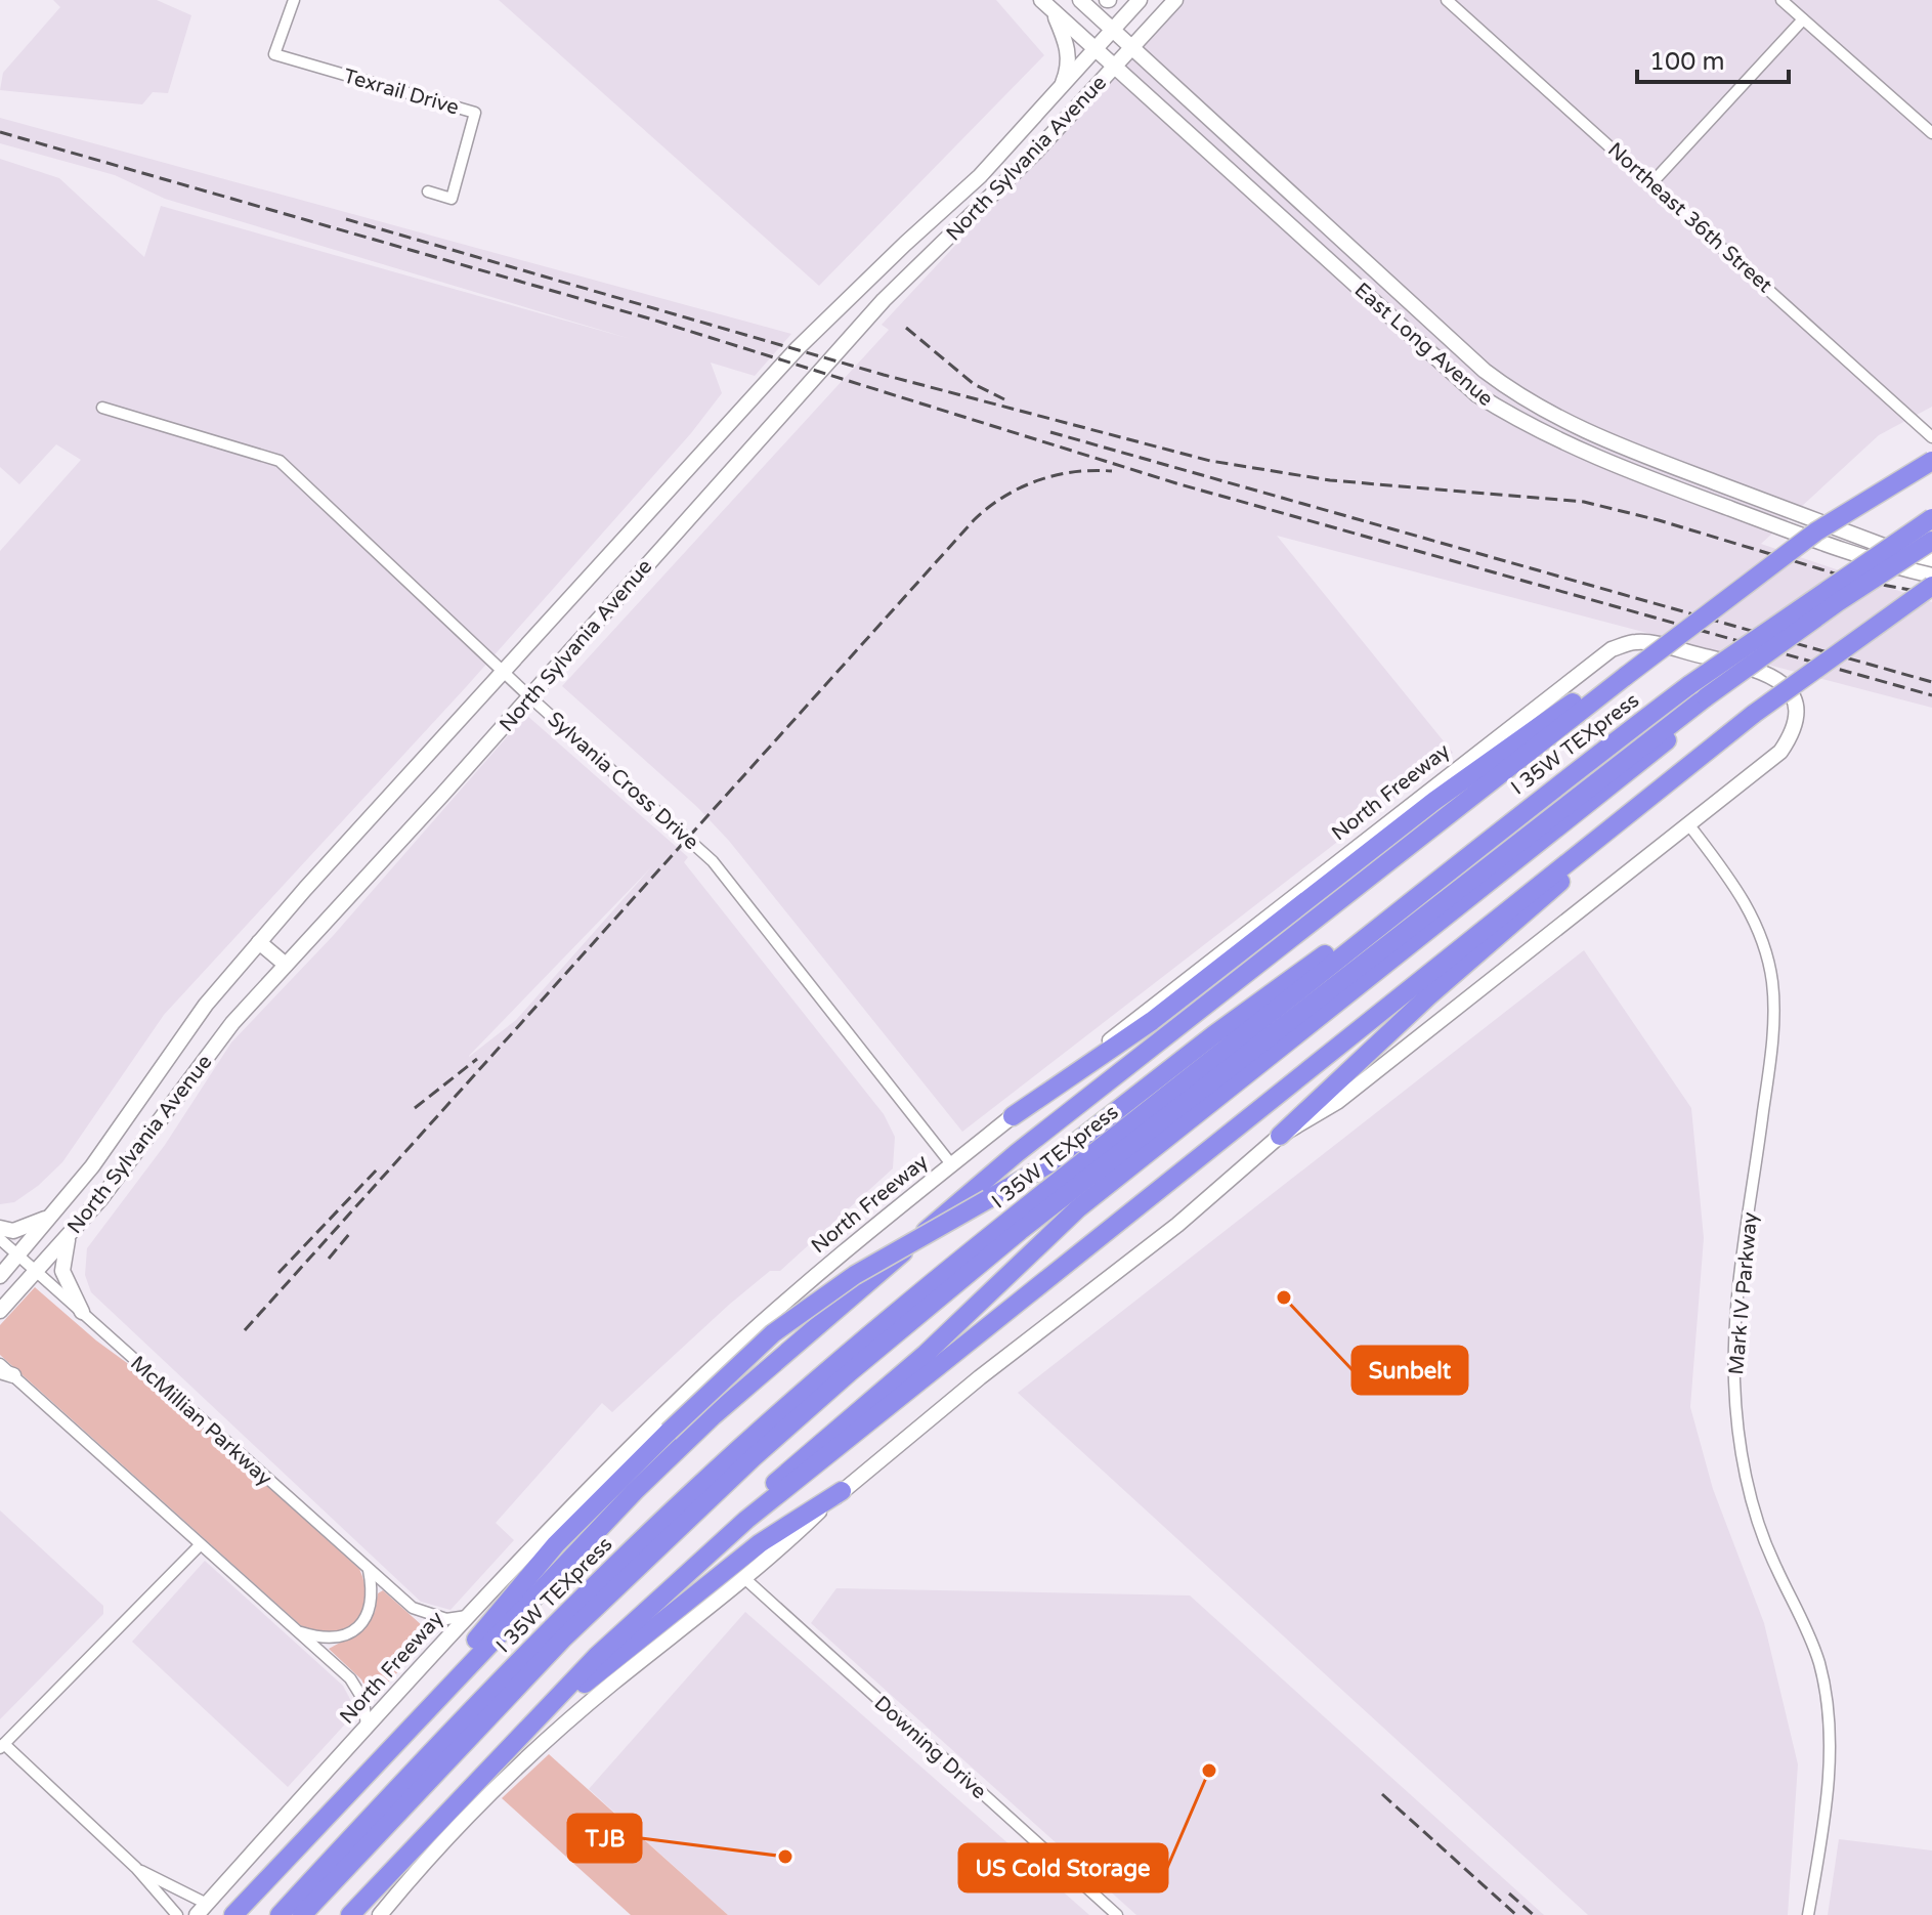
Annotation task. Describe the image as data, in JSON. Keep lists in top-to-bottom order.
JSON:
{
  "streets": {
    "highway": ["I 35W TEXpress"],
    "main road": ["North Sylvania Avenue", "East Long Avenue", "North Freeway"],
    "street": [
      "Texrail Drive",
      "Northeast 36th Street",
      "Sylvania Cross Drive",
      "Mark IV Parkway",
      "McMillian Parkway",
      "Downing Drive"
    ]
  },
  "crossings": [
    ["North Sylvania Avenue", "East Long Avenue"],
    ["North Sylvania Avenue", "Sylvania Cross Drive"],
    ["North Sylvania Avenue", "McMillian Parkway"],
    ["Sylvania Cross Drive", "North Freeway"],
    ["North Freeway", "Mark IV Parkway"],
    ["North Freeway", "McMillian Parkway"]
  ],
  "places": ["Sunbelt", "US Cold Storage", "TJB"],
  "scale_bar": "100 m"
}
